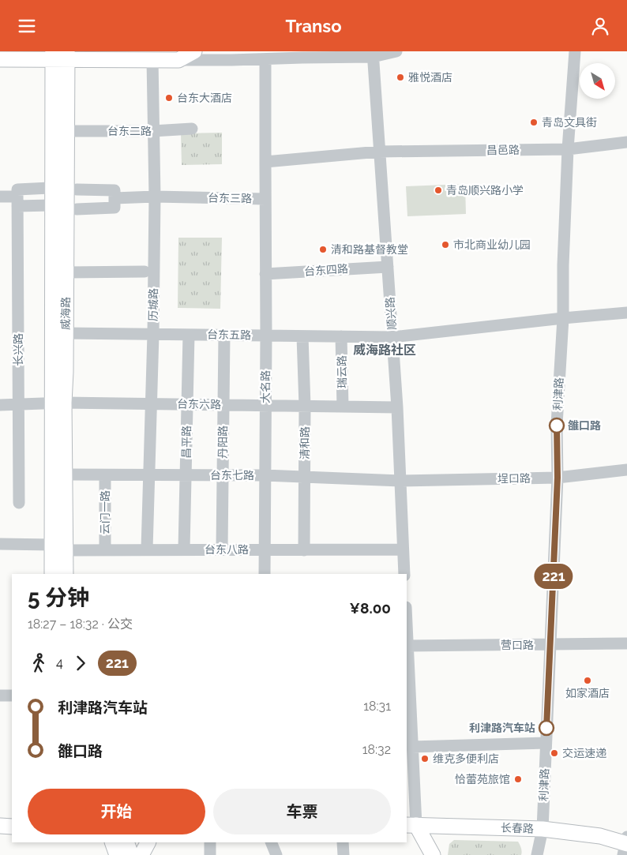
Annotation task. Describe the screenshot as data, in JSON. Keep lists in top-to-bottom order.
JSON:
{
  "streets": {
    "main road": ["威海路", "长春路"],
    "street": [
      "台东二路",
      "昌邑路",
      "台东三路",
      "台东四路",
      "历城路",
      "顺兴路",
      "台东五路",
      "长兴路",
      "瑞云路",
      "大名路",
      "利津路",
      "台东六路",
      "昌平路",
      "丹阳路",
      "清和路",
      "台东七路",
      "埕口路",
      "云门一路",
      "台东八路",
      "营口路"
    ]
  },
  "crossings": [
    ["台东二路", "历城路"],
    ["台东二路", "威海路"],
    ["昌邑路", "顺兴路"],
    ["昌邑路", "利津路"],
    ["台东三路", "历城路"],
    ["台东三路", "大名路"],
    ["台东四路", "顺兴路"],
    ["台东四路", "大名路"],
    ["历城路", "台东五路"],
    ["历城路", "台东六路"],
    ["历城路", "台东七路"],
    ["历城路", "台东八路"],
    ["威海路", "台东五路"],
    ["威海路", "台东六路"],
    ["威海路", "台东七路"],
    ["威海路", "台东八路"],
    ["顺兴路", "台东五路"],
    ["顺兴路", "台东六路"],
    ["顺兴路", "台东七路"],
    ["顺兴路", "埕口路"],
    ["顺兴路", "台东八路"],
    ["台东五路", "瑞云路"],
    ["台东五路", "大名路"],
    ["台东五路", "昌平路"],
    ["台东五路", "丹阳路"],
    ["台东五路", "清和路"],
    ["长兴路", "台东六路"],
    ["瑞云路", "台东六路"],
    ["大名路", "台东六路"],
    ["大名路", "台东七路"],
    ["大名路", "台东八路"],
    ["利津路", "埕口路"],
    ["利津路", "营口路"],
    ["利津路", "长春路"],
    ["台东六路", "昌平路"],
    ["台东六路", "丹阳路"],
    ["台东六路", "清和路"],
    ["昌平路", "台东七路"],
    ["昌平路", "台东八路"],
    ["丹阳路", "台东七路"],
    ["丹阳路", "台东八路"],
    ["清和路", "台东七路"],
    ["清和路", "台东八路"],
    ["台东七路", "埕口路"],
    ["台东七路", "云门一路"],
    ["云门一路", "台东八路"]
  ],
  "districts": ["威海路社区"],
  "places": [
    "雅悦酒店",
    "台东大酒店",
    "青岛文具街",
    "青岛顺兴路小学",
    "市北商业幼儿园",
    "清和路基督教堂",
    "雒口路",
    "如家酒店",
    "利津路汽车站",
    "交运速递",
    "维克多便利店",
    "恰蕾苑旅馆"
  ],
  "lines": ["bus line 221"],
  "north": "bottom right",
  "page": {
    "header": "Transo",
    "on_map": "221",
    "heading": ["5 分钟", "18:27 – 18:32 · 公交", "¥8.00"],
    "legs": ["4", "221"],
    "list": [
      {
        "name": "利津路汽车站",
        "value": "18:31"
      },
      {
        "name": "雒口路",
        "value": "18:32"
      }
    ],
    "buttons": ["开始", "车票"]
  }
}
